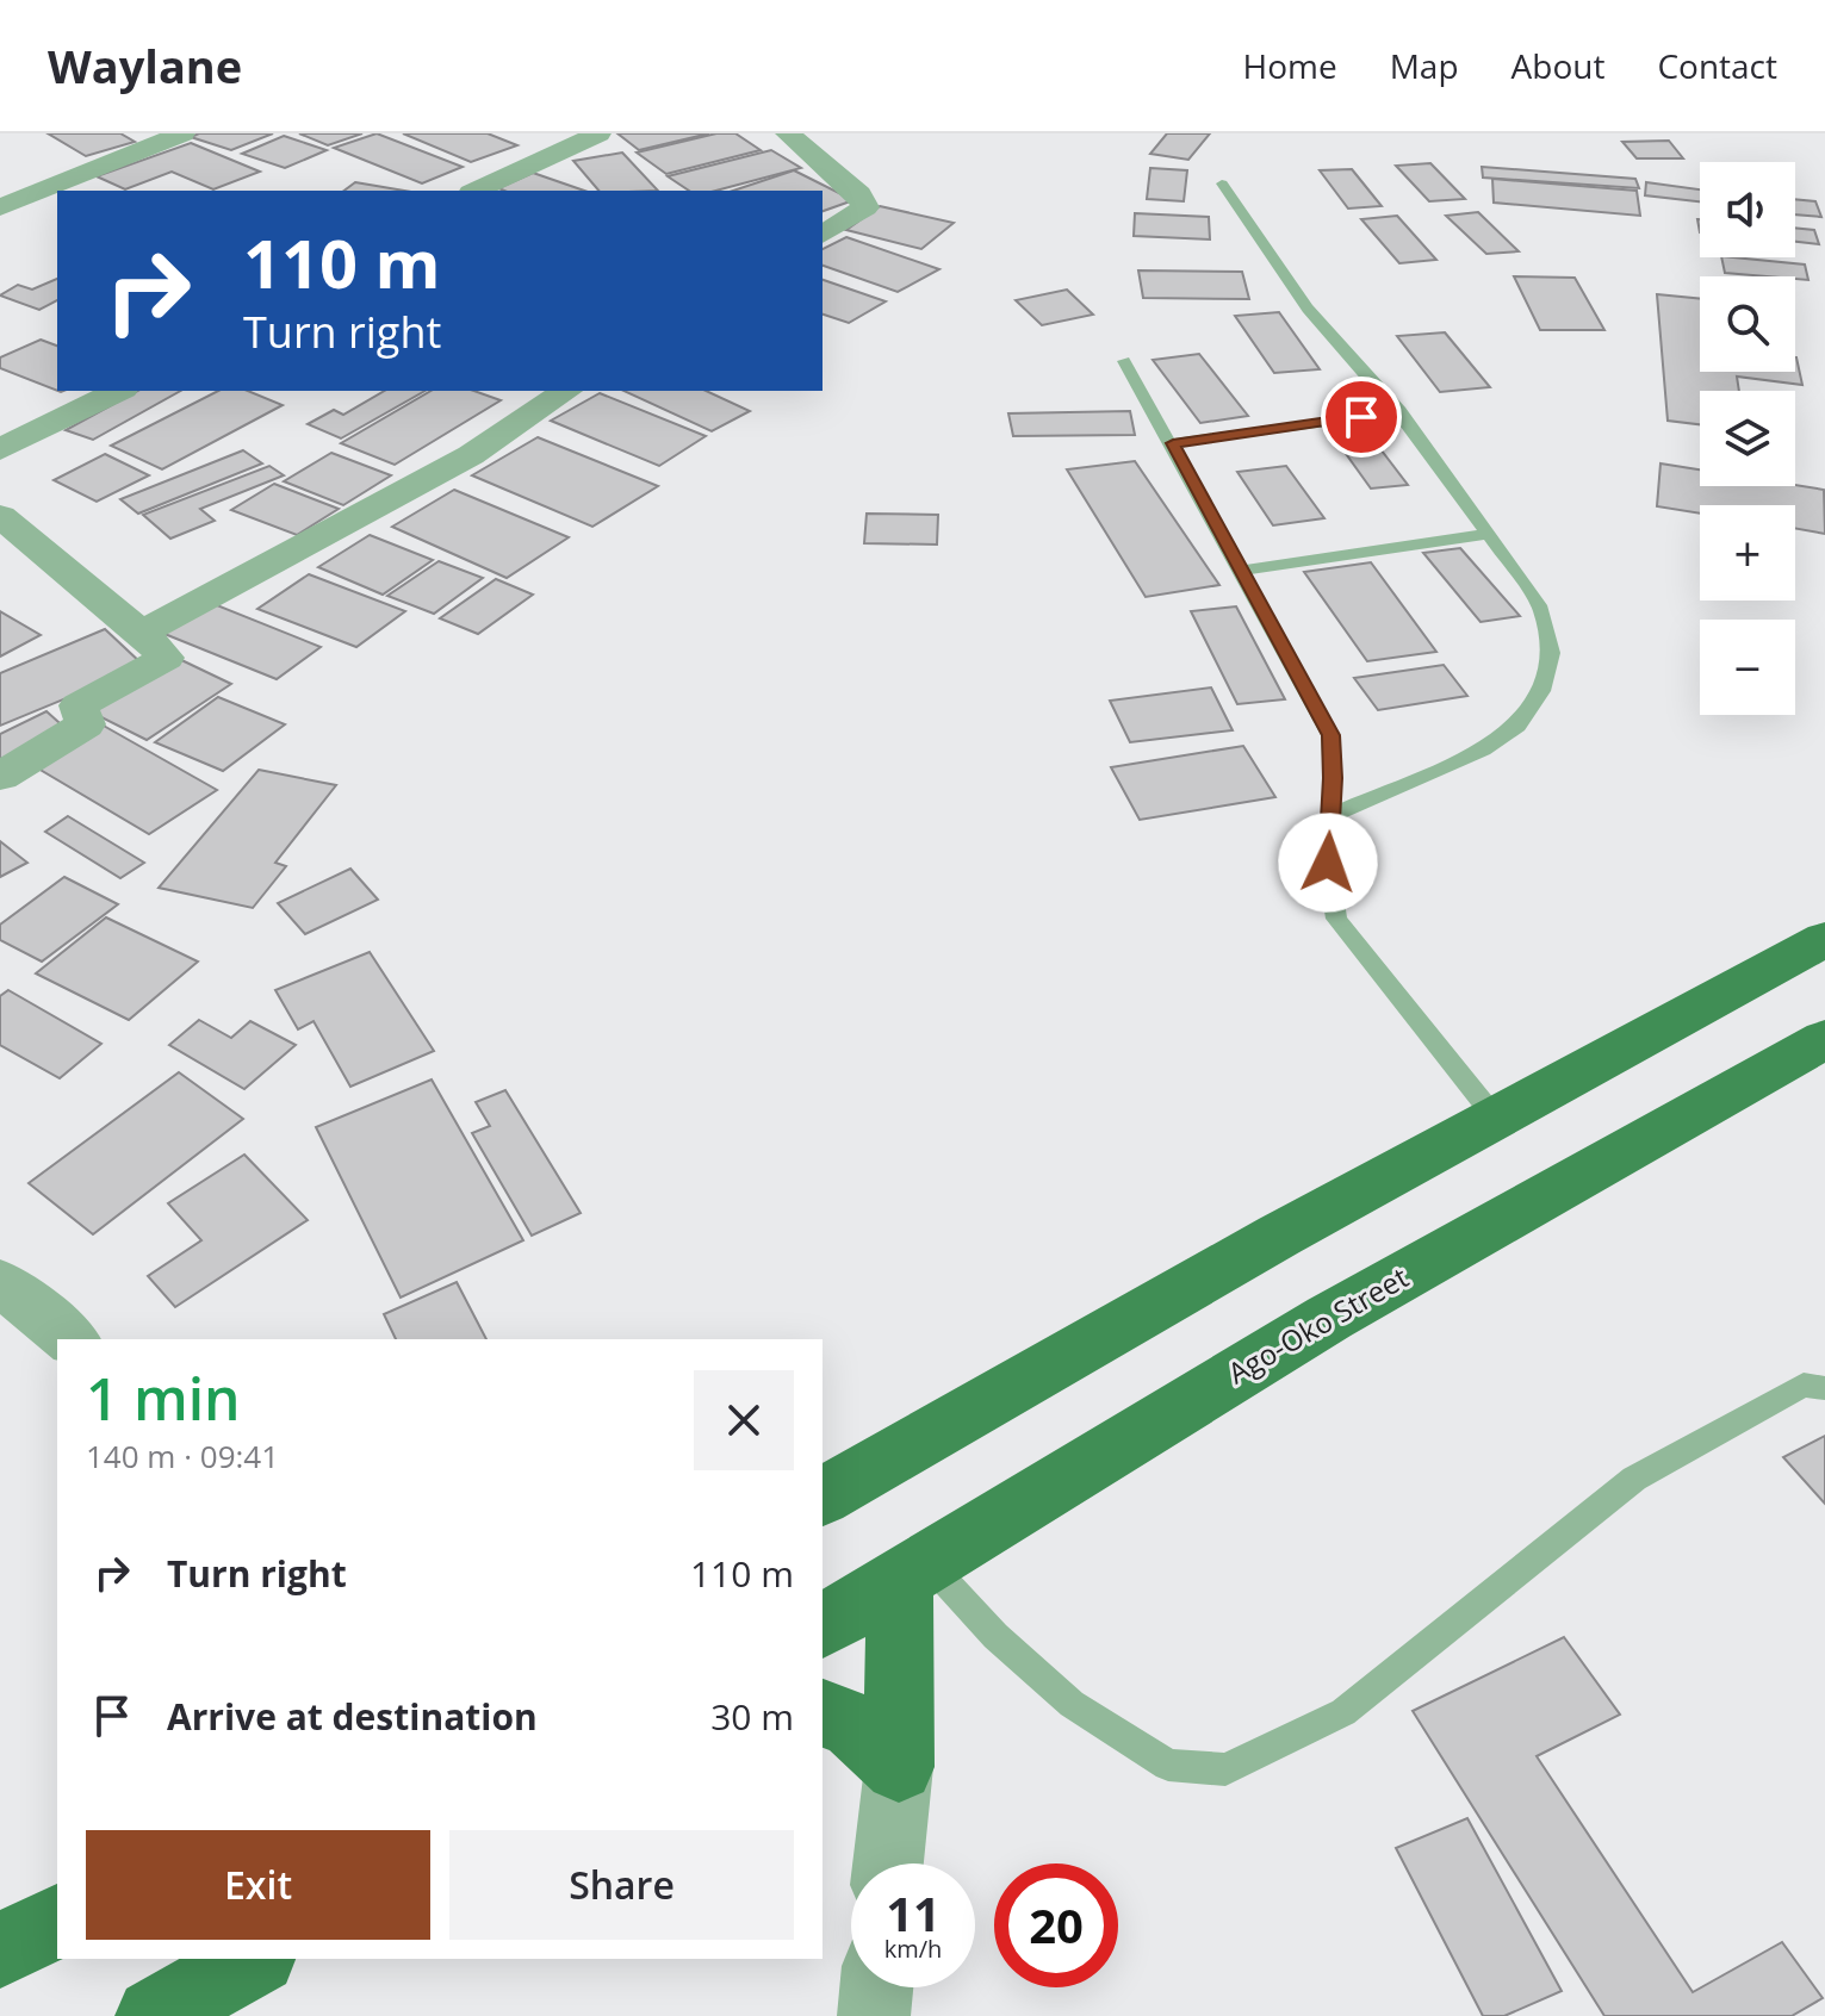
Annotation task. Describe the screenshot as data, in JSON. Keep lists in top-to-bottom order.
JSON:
{
  "streets": {
    "main road": ["Ago-Oko Street"]
  },
  "page": {
    "header": "Waylane",
    "nav": [
      "Home",
      "Map",
      "About",
      "Contact"
    ],
    "map_buttons": ["+", "−"],
    "turn": ["110 m", "Turn right"],
    "heading": ["1 min", "140 m · 09:41"],
    "list": [
      {
        "name": "Turn right",
        "value": "110 m"
      },
      {
        "name": "Arrive at destination",
        "value": "30 m"
      }
    ],
    "buttons": ["Exit", "Share"],
    "speed": "11 km/h",
    "limit": "20"
  }
}
